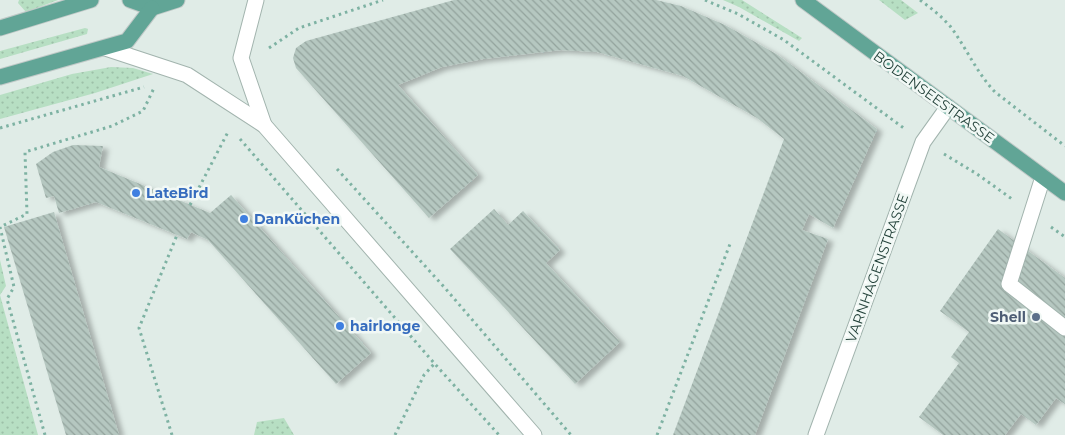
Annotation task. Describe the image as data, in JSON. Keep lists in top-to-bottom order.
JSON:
{
  "streets": {
    "main road": ["BODENSEESTRASSE"],
    "street": ["VARNHAGENSTRASSE"]
  },
  "crossings": [
    ["BODENSEESTRASSE", "VARNHAGENSTRASSE"]
  ],
  "places": [
    "LateBird",
    "DanKüchen",
    "Shell",
    "hairlonge"
  ]
}
